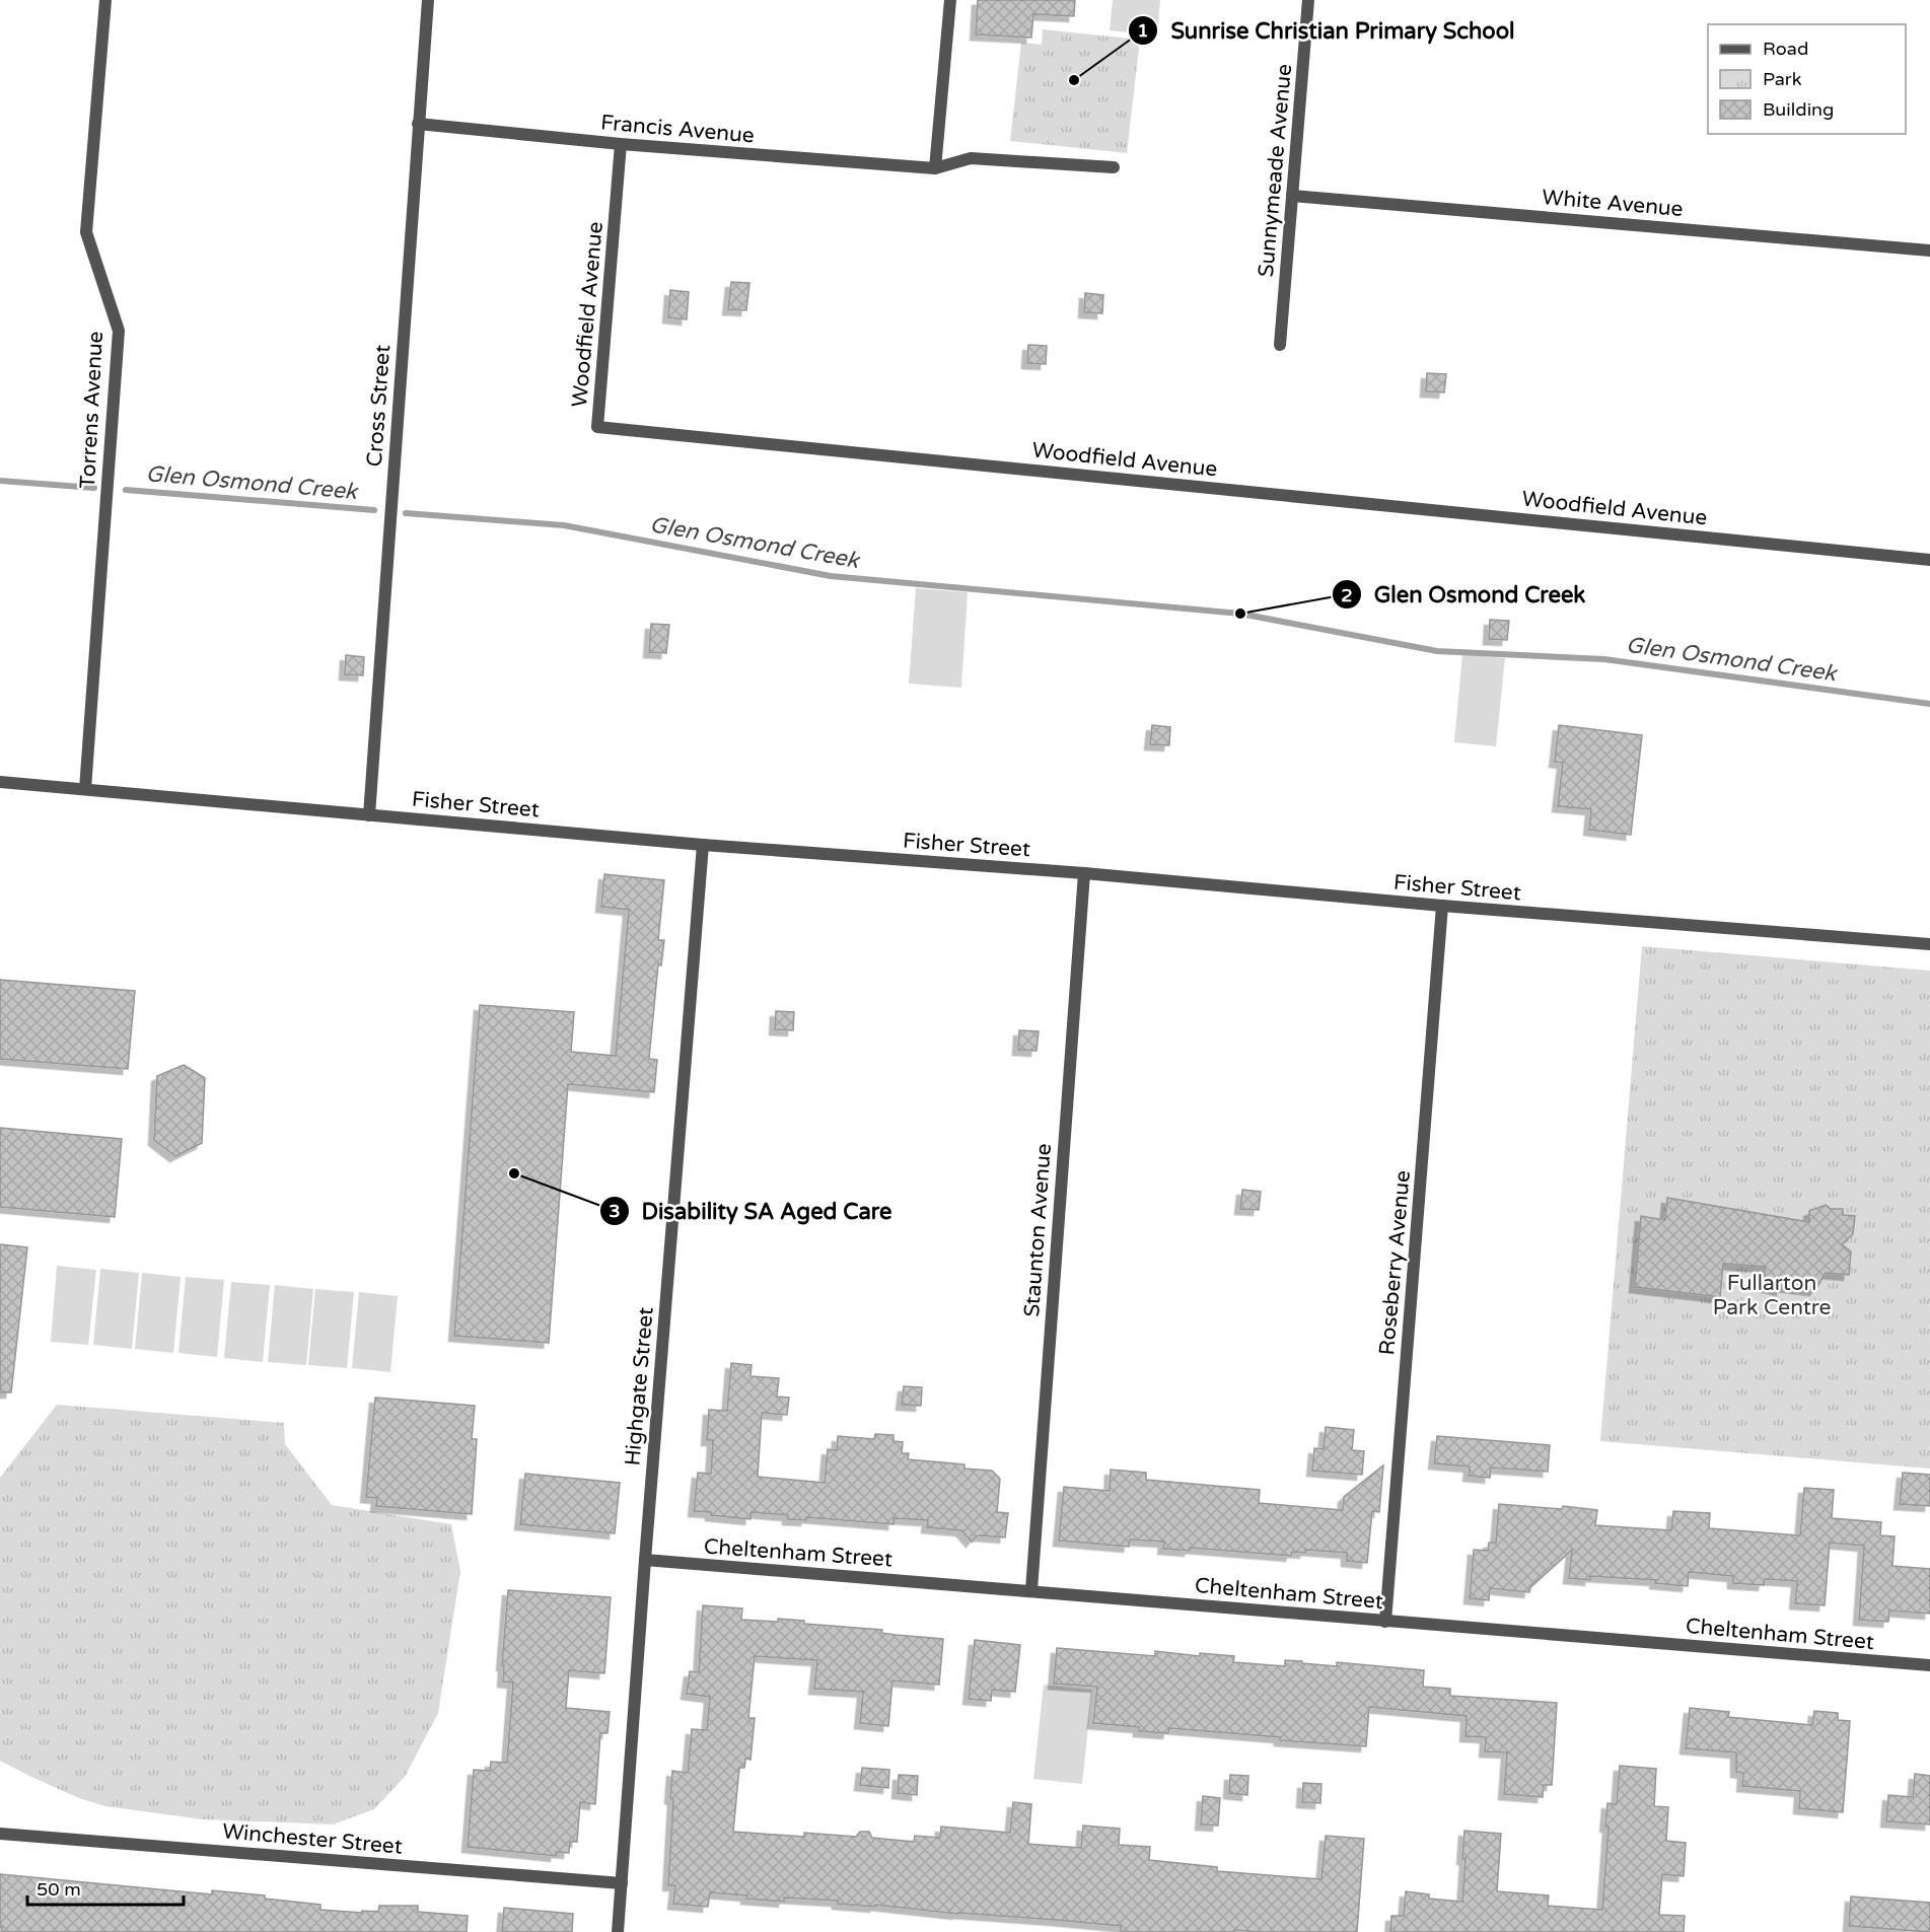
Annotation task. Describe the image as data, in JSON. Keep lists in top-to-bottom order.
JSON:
{
  "streets": {
    "street": [
      "Francis Avenue",
      "Sunnymeade Avenue",
      "White Avenue",
      "Woodfield Avenue",
      "Cross Street",
      "Torrens Avenue",
      "Fisher Street",
      "Staunton Avenue",
      "Roseberry Avenue",
      "Highgate Street",
      "Cheltenham Street",
      "Winchester Street"
    ]
  },
  "crossings": [
    ["Francis Avenue", "Woodfield Avenue"],
    ["Francis Avenue", "Cross Street"],
    ["Sunnymeade Avenue", "White Avenue"],
    ["Cross Street", "Fisher Street"],
    ["Torrens Avenue", "Fisher Street"],
    ["Fisher Street", "Staunton Avenue"],
    ["Fisher Street", "Roseberry Avenue"],
    ["Fisher Street", "Highgate Street"],
    ["Staunton Avenue", "Cheltenham Street"],
    ["Roseberry Avenue", "Cheltenham Street"],
    ["Highgate Street", "Cheltenham Street"],
    ["Highgate Street", "Winchester Street"]
  ],
  "water": ["Glen Osmond Creek"],
  "parks": ["Fullarton Park Centre"],
  "places": ["Sunrise Christian Primary School", "Glen Osmond Creek", "Disability SA Aged Care"],
  "legend": ["Road", "Park", "Building"],
  "scale_bar": "50 m"
}
